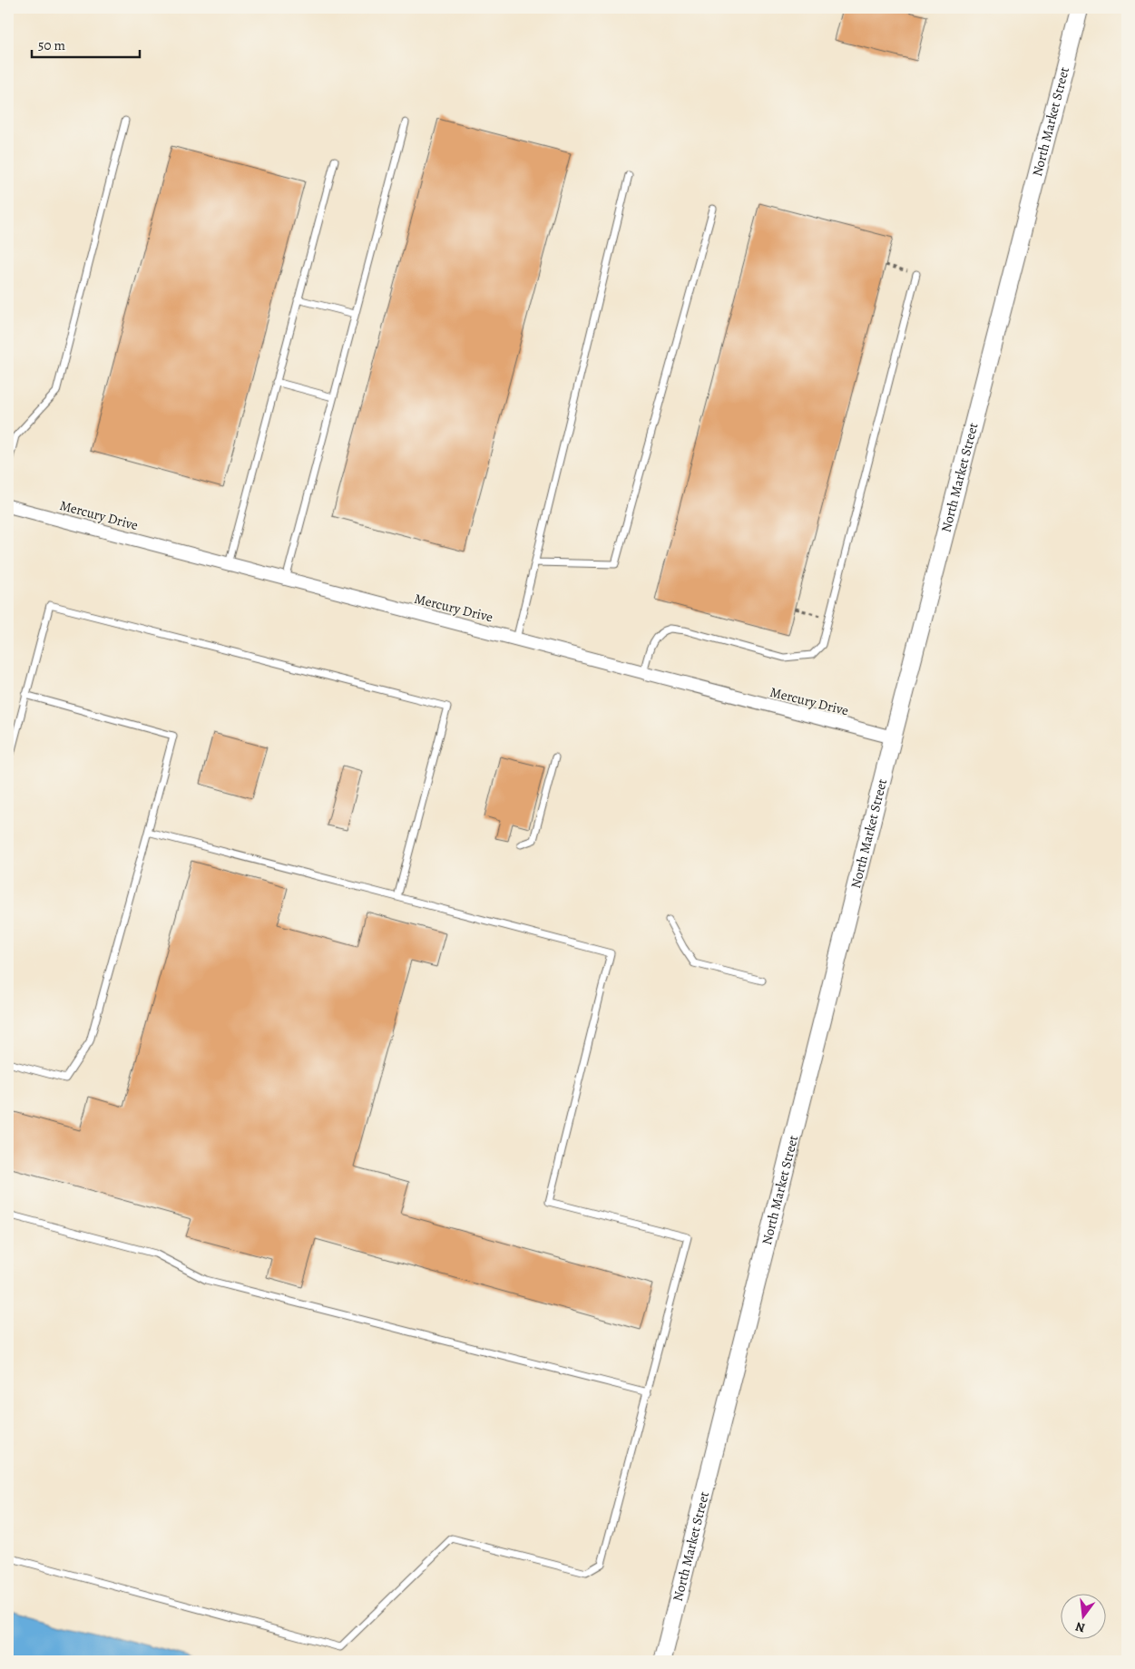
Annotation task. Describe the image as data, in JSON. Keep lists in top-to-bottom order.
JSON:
{
  "streets": {
    "main road": ["North Market Street"],
    "street": ["Mercury Drive"]
  },
  "crossings": [
    ["North Market Street", "Mercury Drive"]
  ],
  "scale_bar": "50 m",
  "north": "bottom"
}
